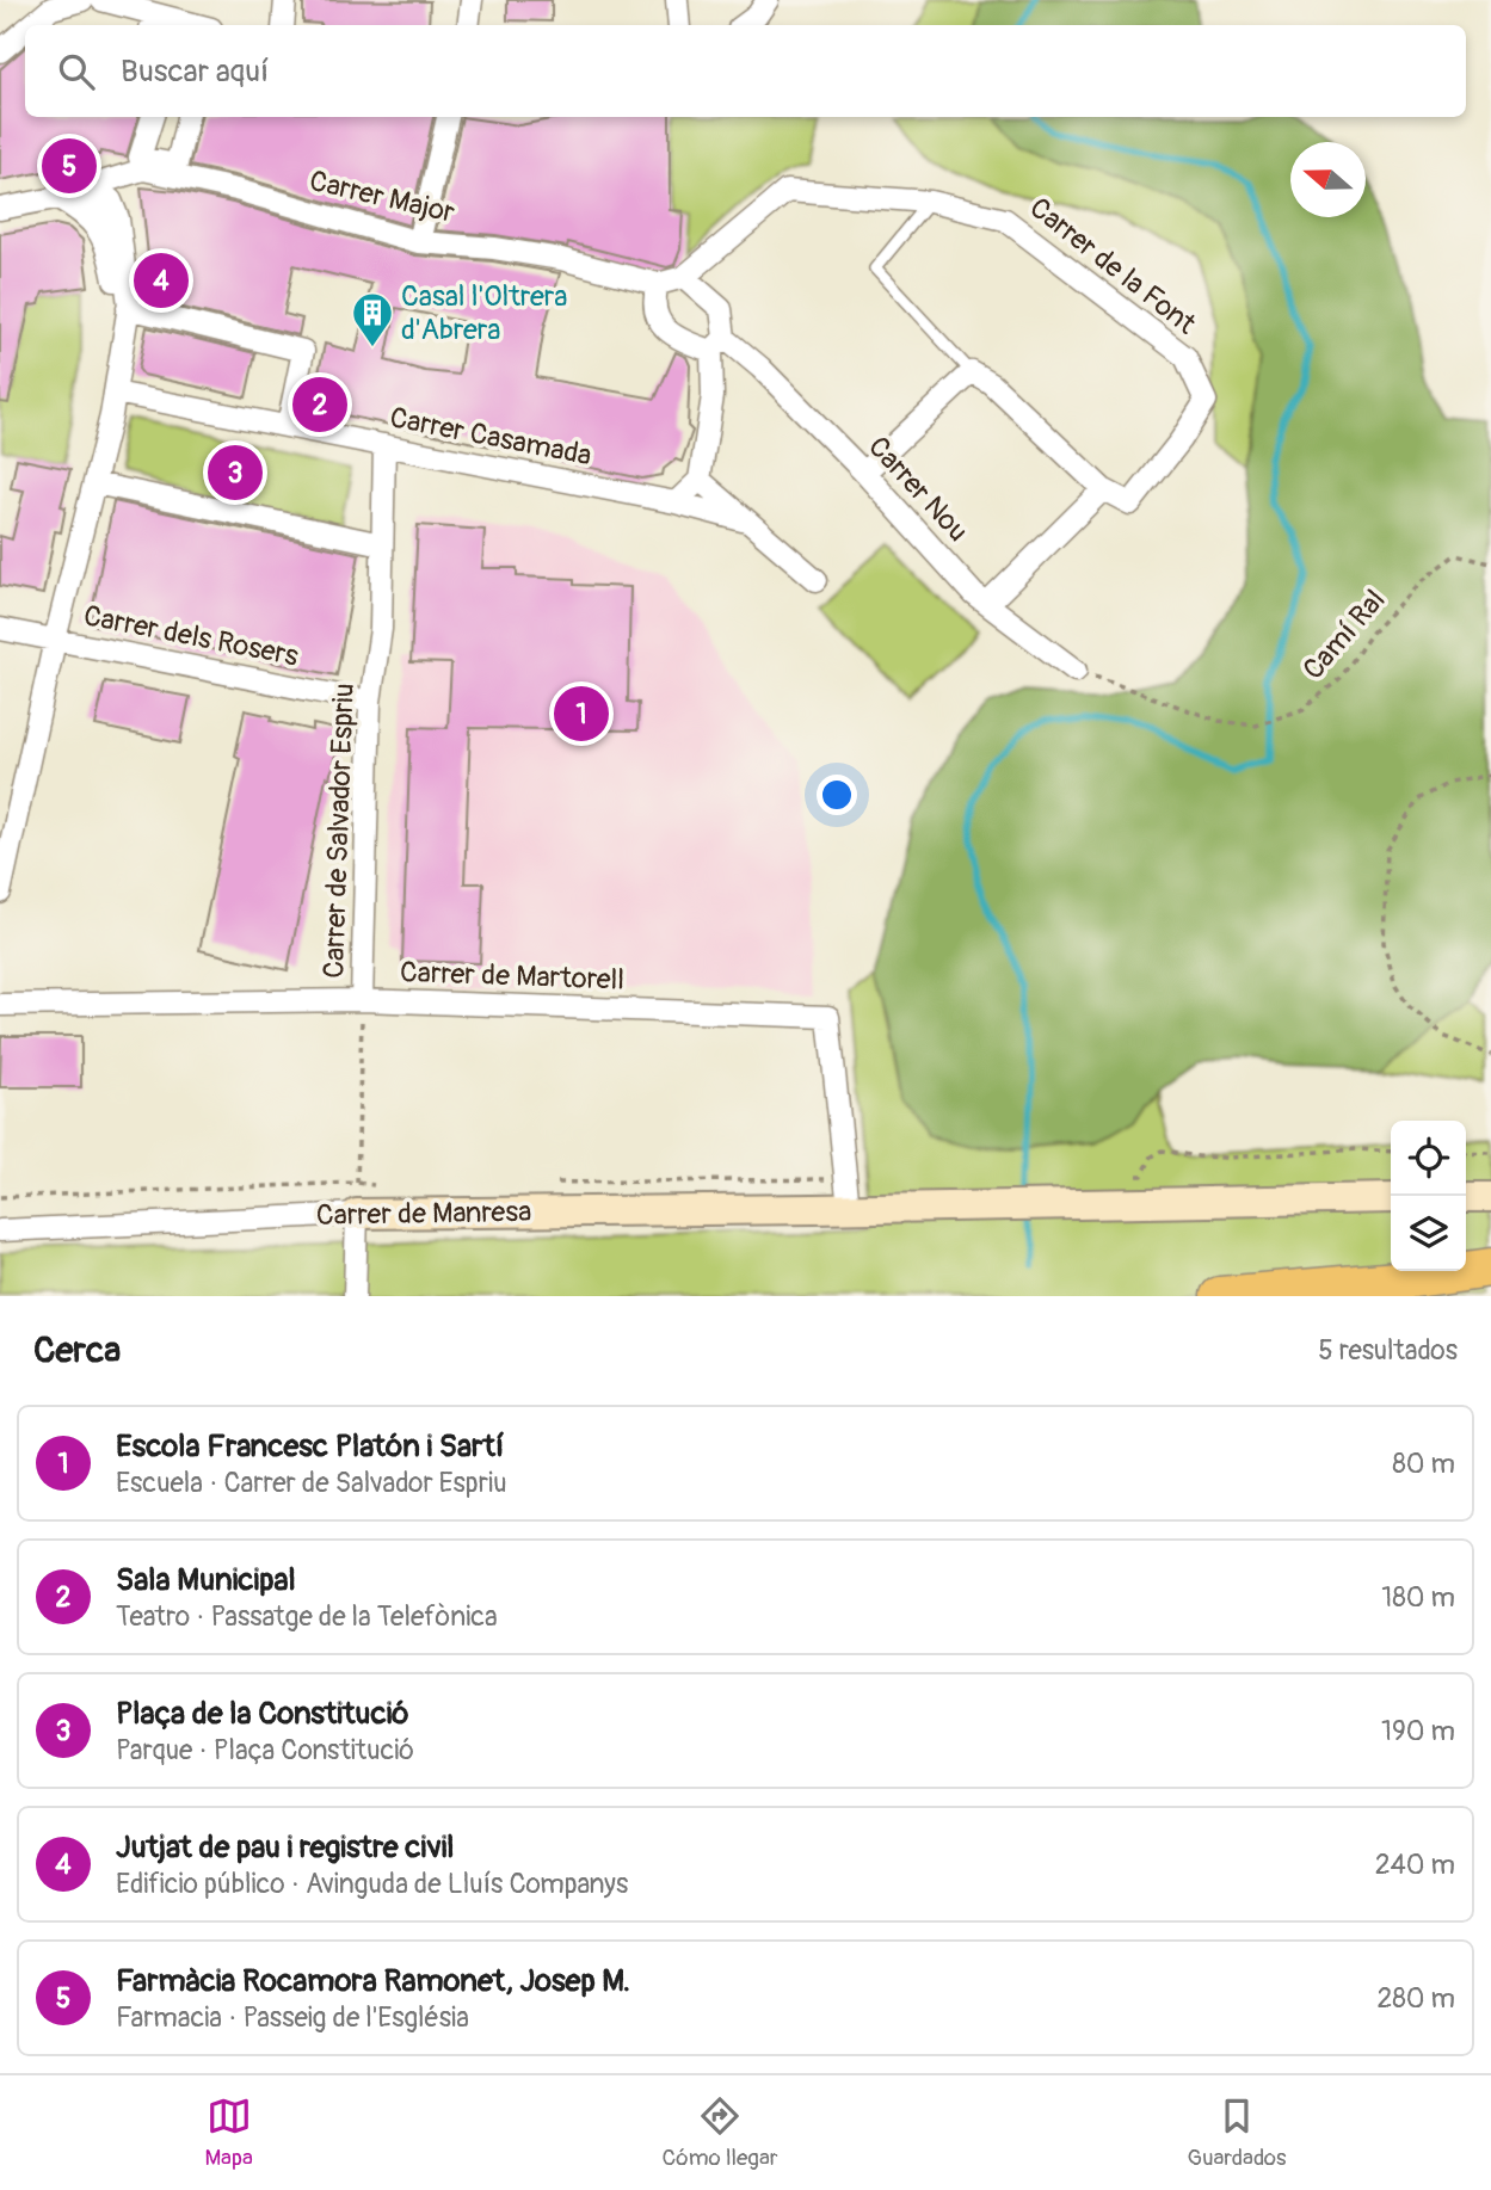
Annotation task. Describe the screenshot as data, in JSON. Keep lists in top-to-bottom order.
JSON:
{
  "streets": {
    "street": [
      "Carrer Major",
      "Carrer de la Font",
      "Carrer Casamada",
      "Carrer Nou",
      "Carrer dels Rosers",
      "Carrer de Salvador Espriu",
      "Carrer de Martorell",
      "Carrer de Manresa"
    ],
    "path": ["Camí Ral"]
  },
  "crossings": [
    ["Carrer Major", "Carrer de la Font"],
    ["Carrer Major", "Carrer Nou"],
    ["Carrer de la Font", "Carrer Nou"],
    ["Carrer Casamada", "Carrer de Salvador Espriu"],
    ["Carrer Nou", "Camí Ral"],
    ["Carrer dels Rosers", "Carrer de Salvador Espriu"],
    ["Carrer de Salvador Espriu", "Carrer de Martorell"],
    ["Carrer de Salvador Espriu", "Carrer de Manresa"],
    ["Carrer de Martorell", "Carrer de Manresa"]
  ],
  "places": {
    "building": ["Casal l'Oltrera d'Abrera"]
  },
  "north": "left",
  "page": {
    "search": "Buscar aquí",
    "pins": [
      "5",
      "4",
      "2",
      "3",
      "1"
    ],
    "heading": ["Cerca", "5 resultados"],
    "list": [
      {
        "mark": "1",
        "name": "Escola Francesc Platón i Sartí",
        "note": "Escuela · Carrer de Salvador Espriu",
        "value": "80 m"
      },
      {
        "mark": "2",
        "name": "Sala Municipal",
        "note": "Teatro · Passatge de la Telefònica",
        "value": "180 m"
      },
      {
        "mark": "3",
        "name": "Plaça de la Constitució",
        "note": "Parque · Plaça Constitució",
        "value": "190 m"
      },
      {
        "mark": "4",
        "name": "Jutjat de pau i registre civil",
        "note": "Edificio público · Avinguda de Lluís Companys",
        "value": "240 m"
      },
      {
        "mark": "5",
        "name": "Farmàcia Rocamora Ramonet, Josep M.",
        "note": "Farmacia · Passeig de l'Església",
        "value": "280 m"
      }
    ],
    "nav": ["Mapa", "Cómo llegar", "Guardados"]
  }
}
